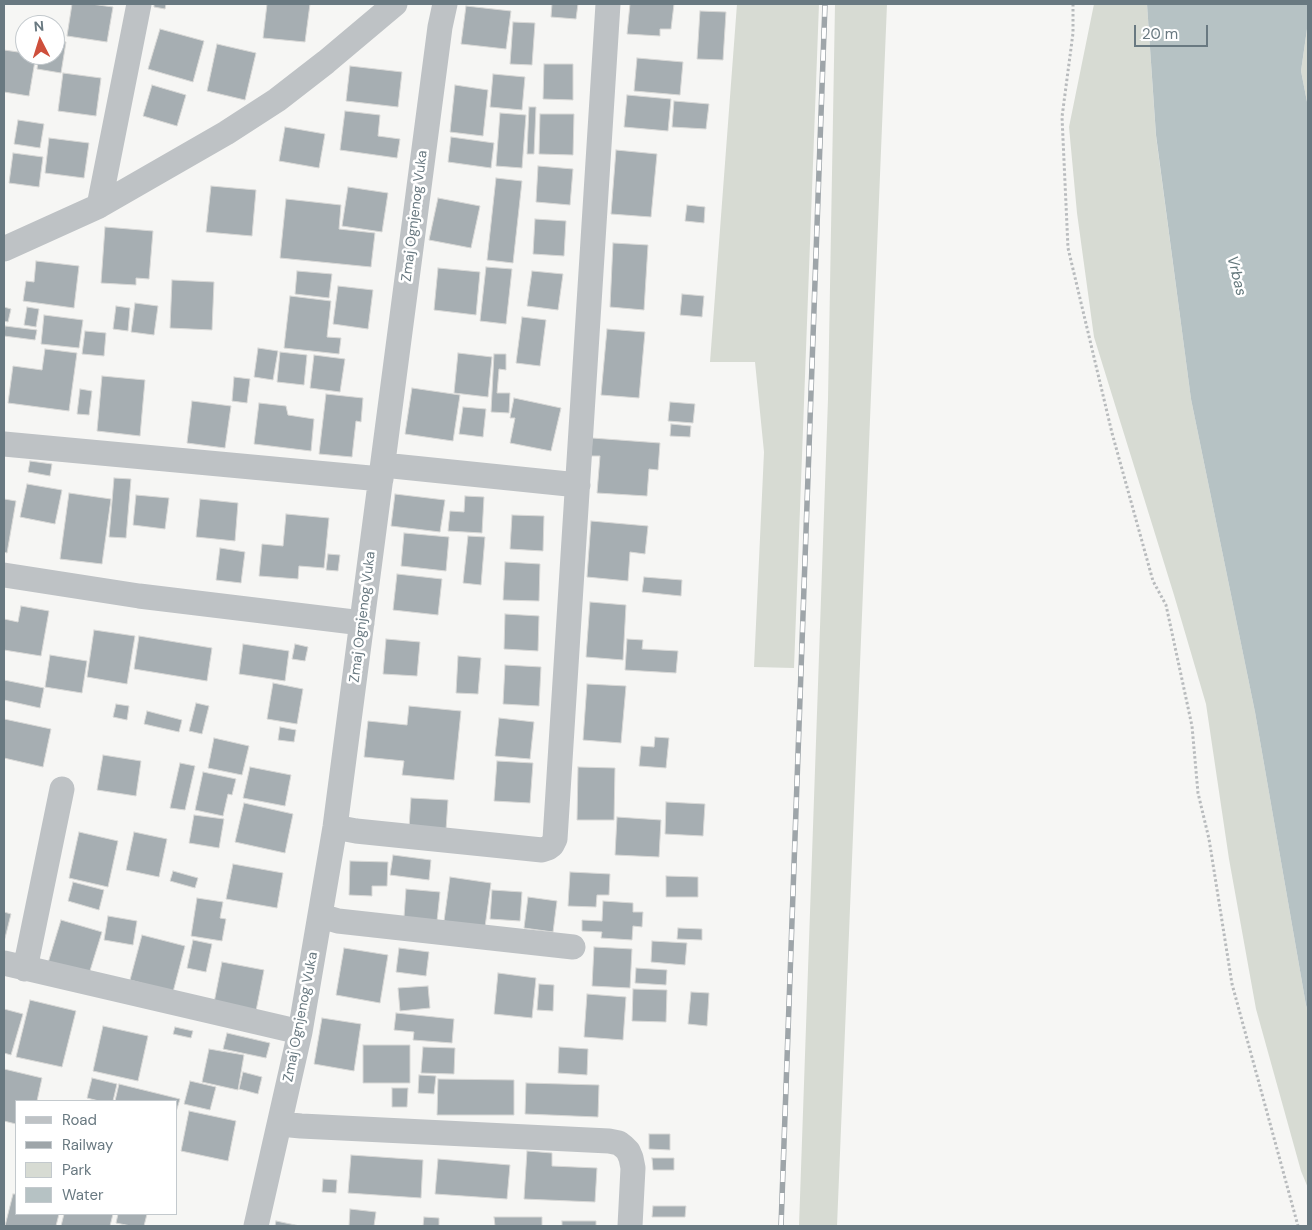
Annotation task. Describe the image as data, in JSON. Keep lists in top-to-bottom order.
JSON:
{
  "streets": {
    "street": ["Zmaj Ognjenog Vuka"]
  },
  "water": ["Vrbas"],
  "legend": [
    "Road",
    "Railway",
    "Park",
    "Water"
  ],
  "scale_bar": "20 m",
  "north": "top"
}
